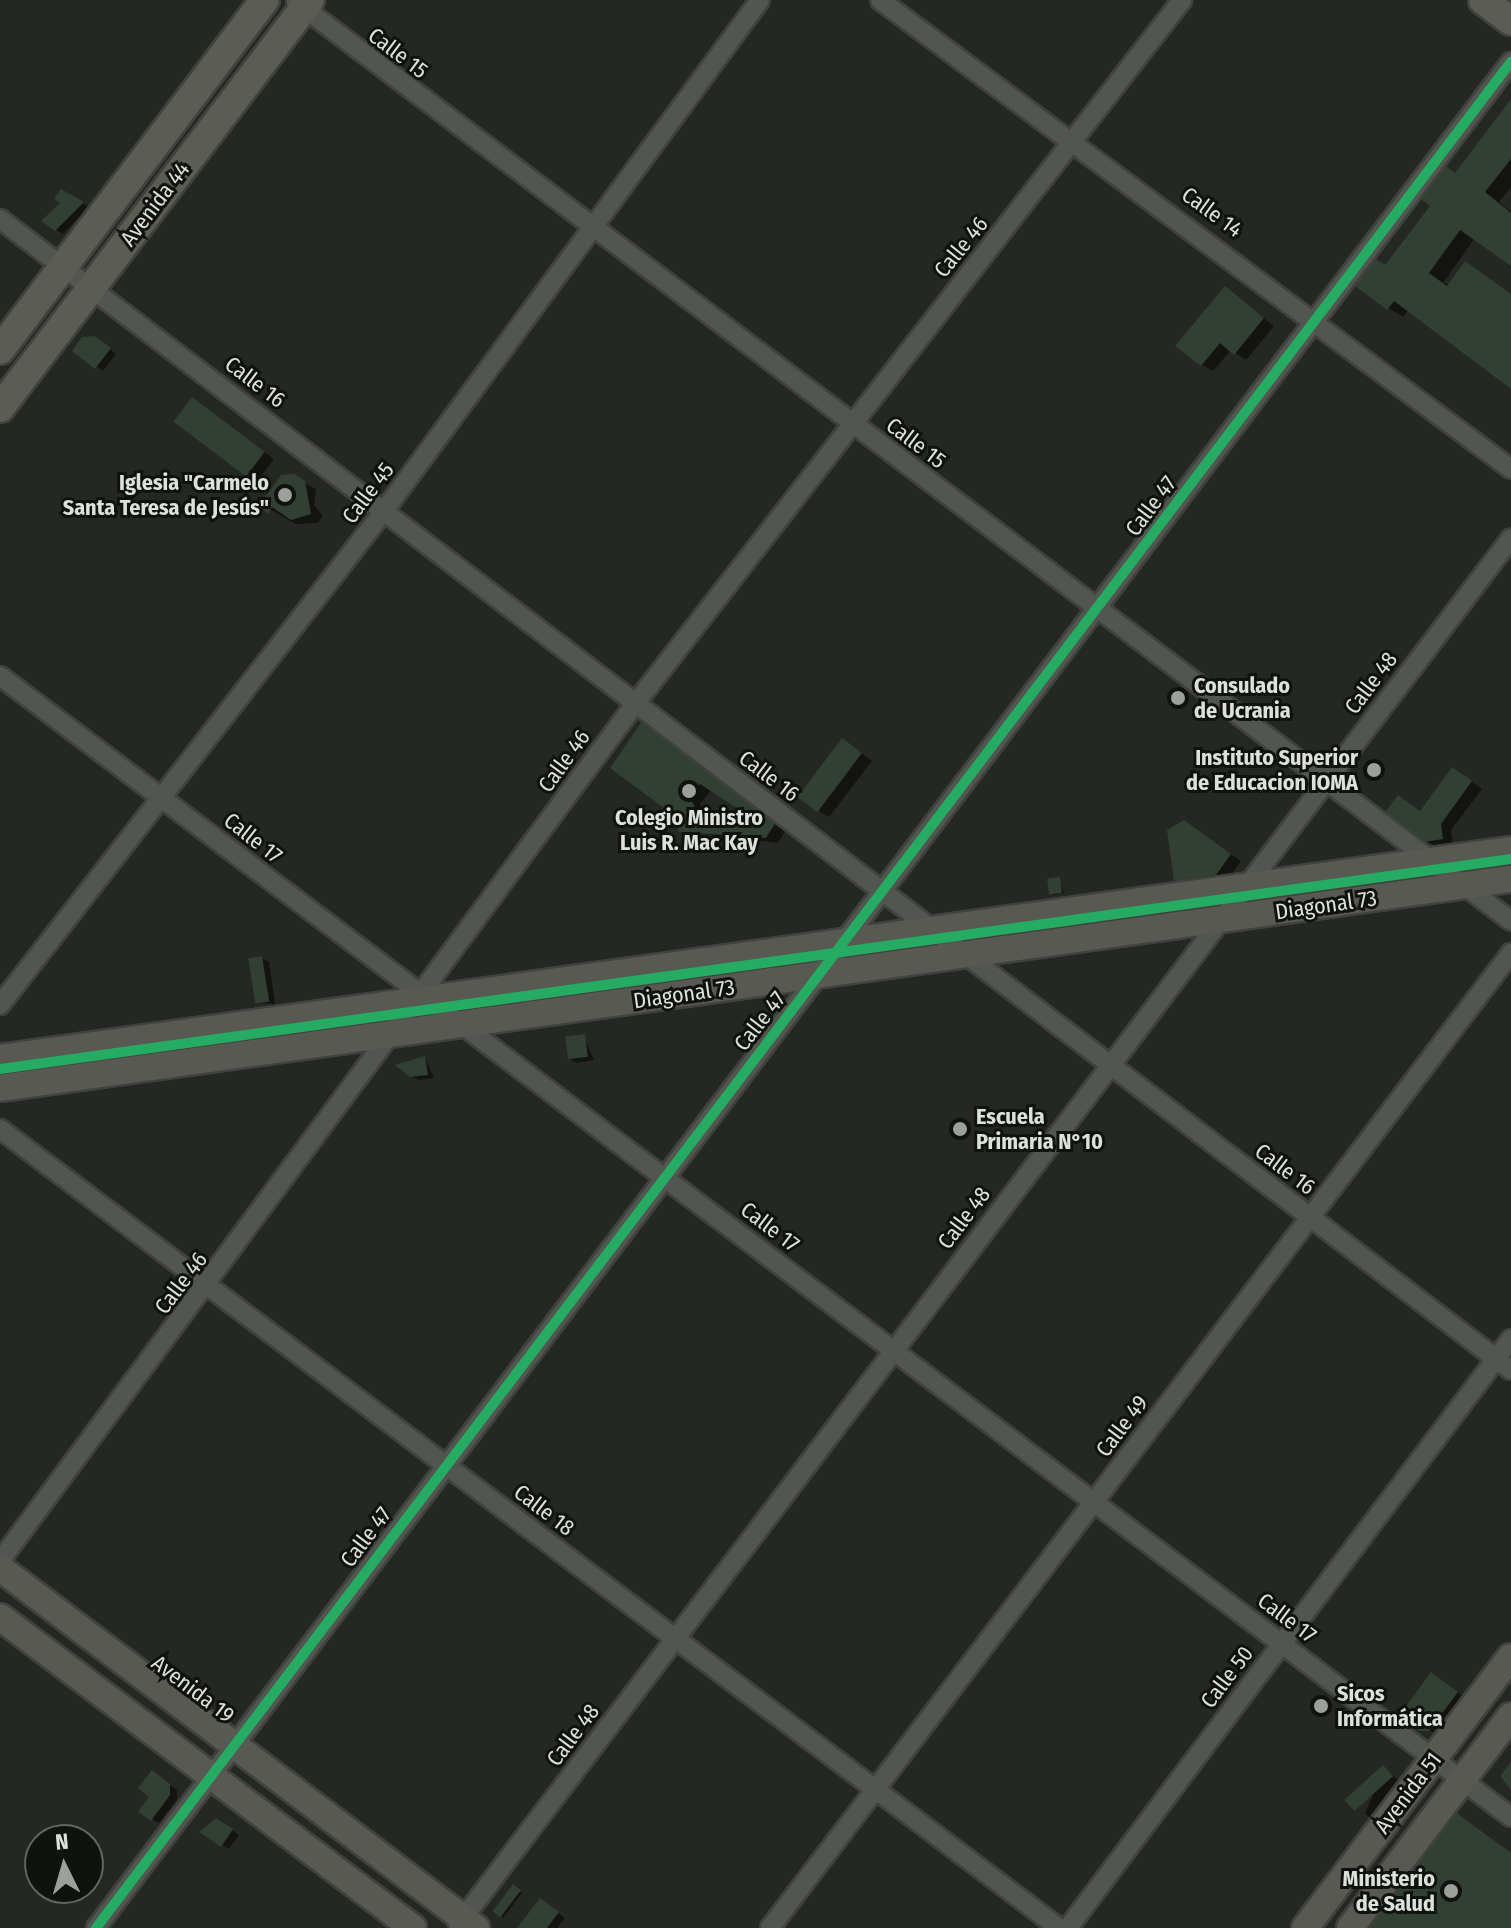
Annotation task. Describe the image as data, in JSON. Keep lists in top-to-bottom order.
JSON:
{
  "streets": {
    "main road": [
      "Avenida 44",
      "Diagonal 73",
      "Avenida 19",
      "Avenida 51"
    ],
    "street": [
      "Calle 15",
      "Calle 14",
      "Calle 46",
      "Calle 16",
      "Calle 45",
      "Calle 47",
      "Calle 48",
      "Calle 17",
      "Calle 49",
      "Calle 18",
      "Calle 50"
    ]
  },
  "crossings": [
    ["Calle 15", "Avenida 44"],
    ["Calle 15", "Calle 46"],
    ["Calle 15", "Calle 45"],
    ["Calle 15", "Calle 47"],
    ["Calle 15", "Calle 48"],
    ["Calle 15", "Diagonal 73"],
    ["Avenida 44", "Calle 16"],
    ["Calle 14", "Calle 46"],
    ["Calle 14", "Calle 47"],
    ["Calle 46", "Calle 16"],
    ["Calle 46", "Calle 17"],
    ["Calle 46", "Diagonal 73"],
    ["Calle 46", "Calle 18"],
    ["Calle 16", "Calle 45"],
    ["Calle 16", "Calle 47"],
    ["Calle 16", "Calle 48"],
    ["Calle 16", "Diagonal 73"],
    ["Calle 16", "Calle 49"],
    ["Calle 16", "Calle 50"],
    ["Calle 45", "Calle 17"],
    ["Calle 47", "Calle 17"],
    ["Calle 47", "Diagonal 73"],
    ["Calle 47", "Calle 18"],
    ["Calle 47", "Avenida 19"],
    ["Calle 48", "Calle 17"],
    ["Calle 48", "Diagonal 73"],
    ["Calle 48", "Calle 18"],
    ["Calle 48", "Avenida 19"],
    ["Calle 17", "Diagonal 73"],
    ["Calle 17", "Calle 49"],
    ["Calle 17", "Calle 50"],
    ["Calle 17", "Avenida 51"],
    ["Calle 49", "Calle 18"]
  ],
  "places": [
    "Iglesia \"Carmelo Santa Teresa de Jesús\"",
    "Consulado de Ucrania",
    "Instituto Superior de Educacion IOMA",
    "Colegio Ministro Luis R. Mac Kay",
    "Escuela Primaria N°10",
    "Sicos Informática",
    "Ministerio de Salud"
  ],
  "north": "top"
}
